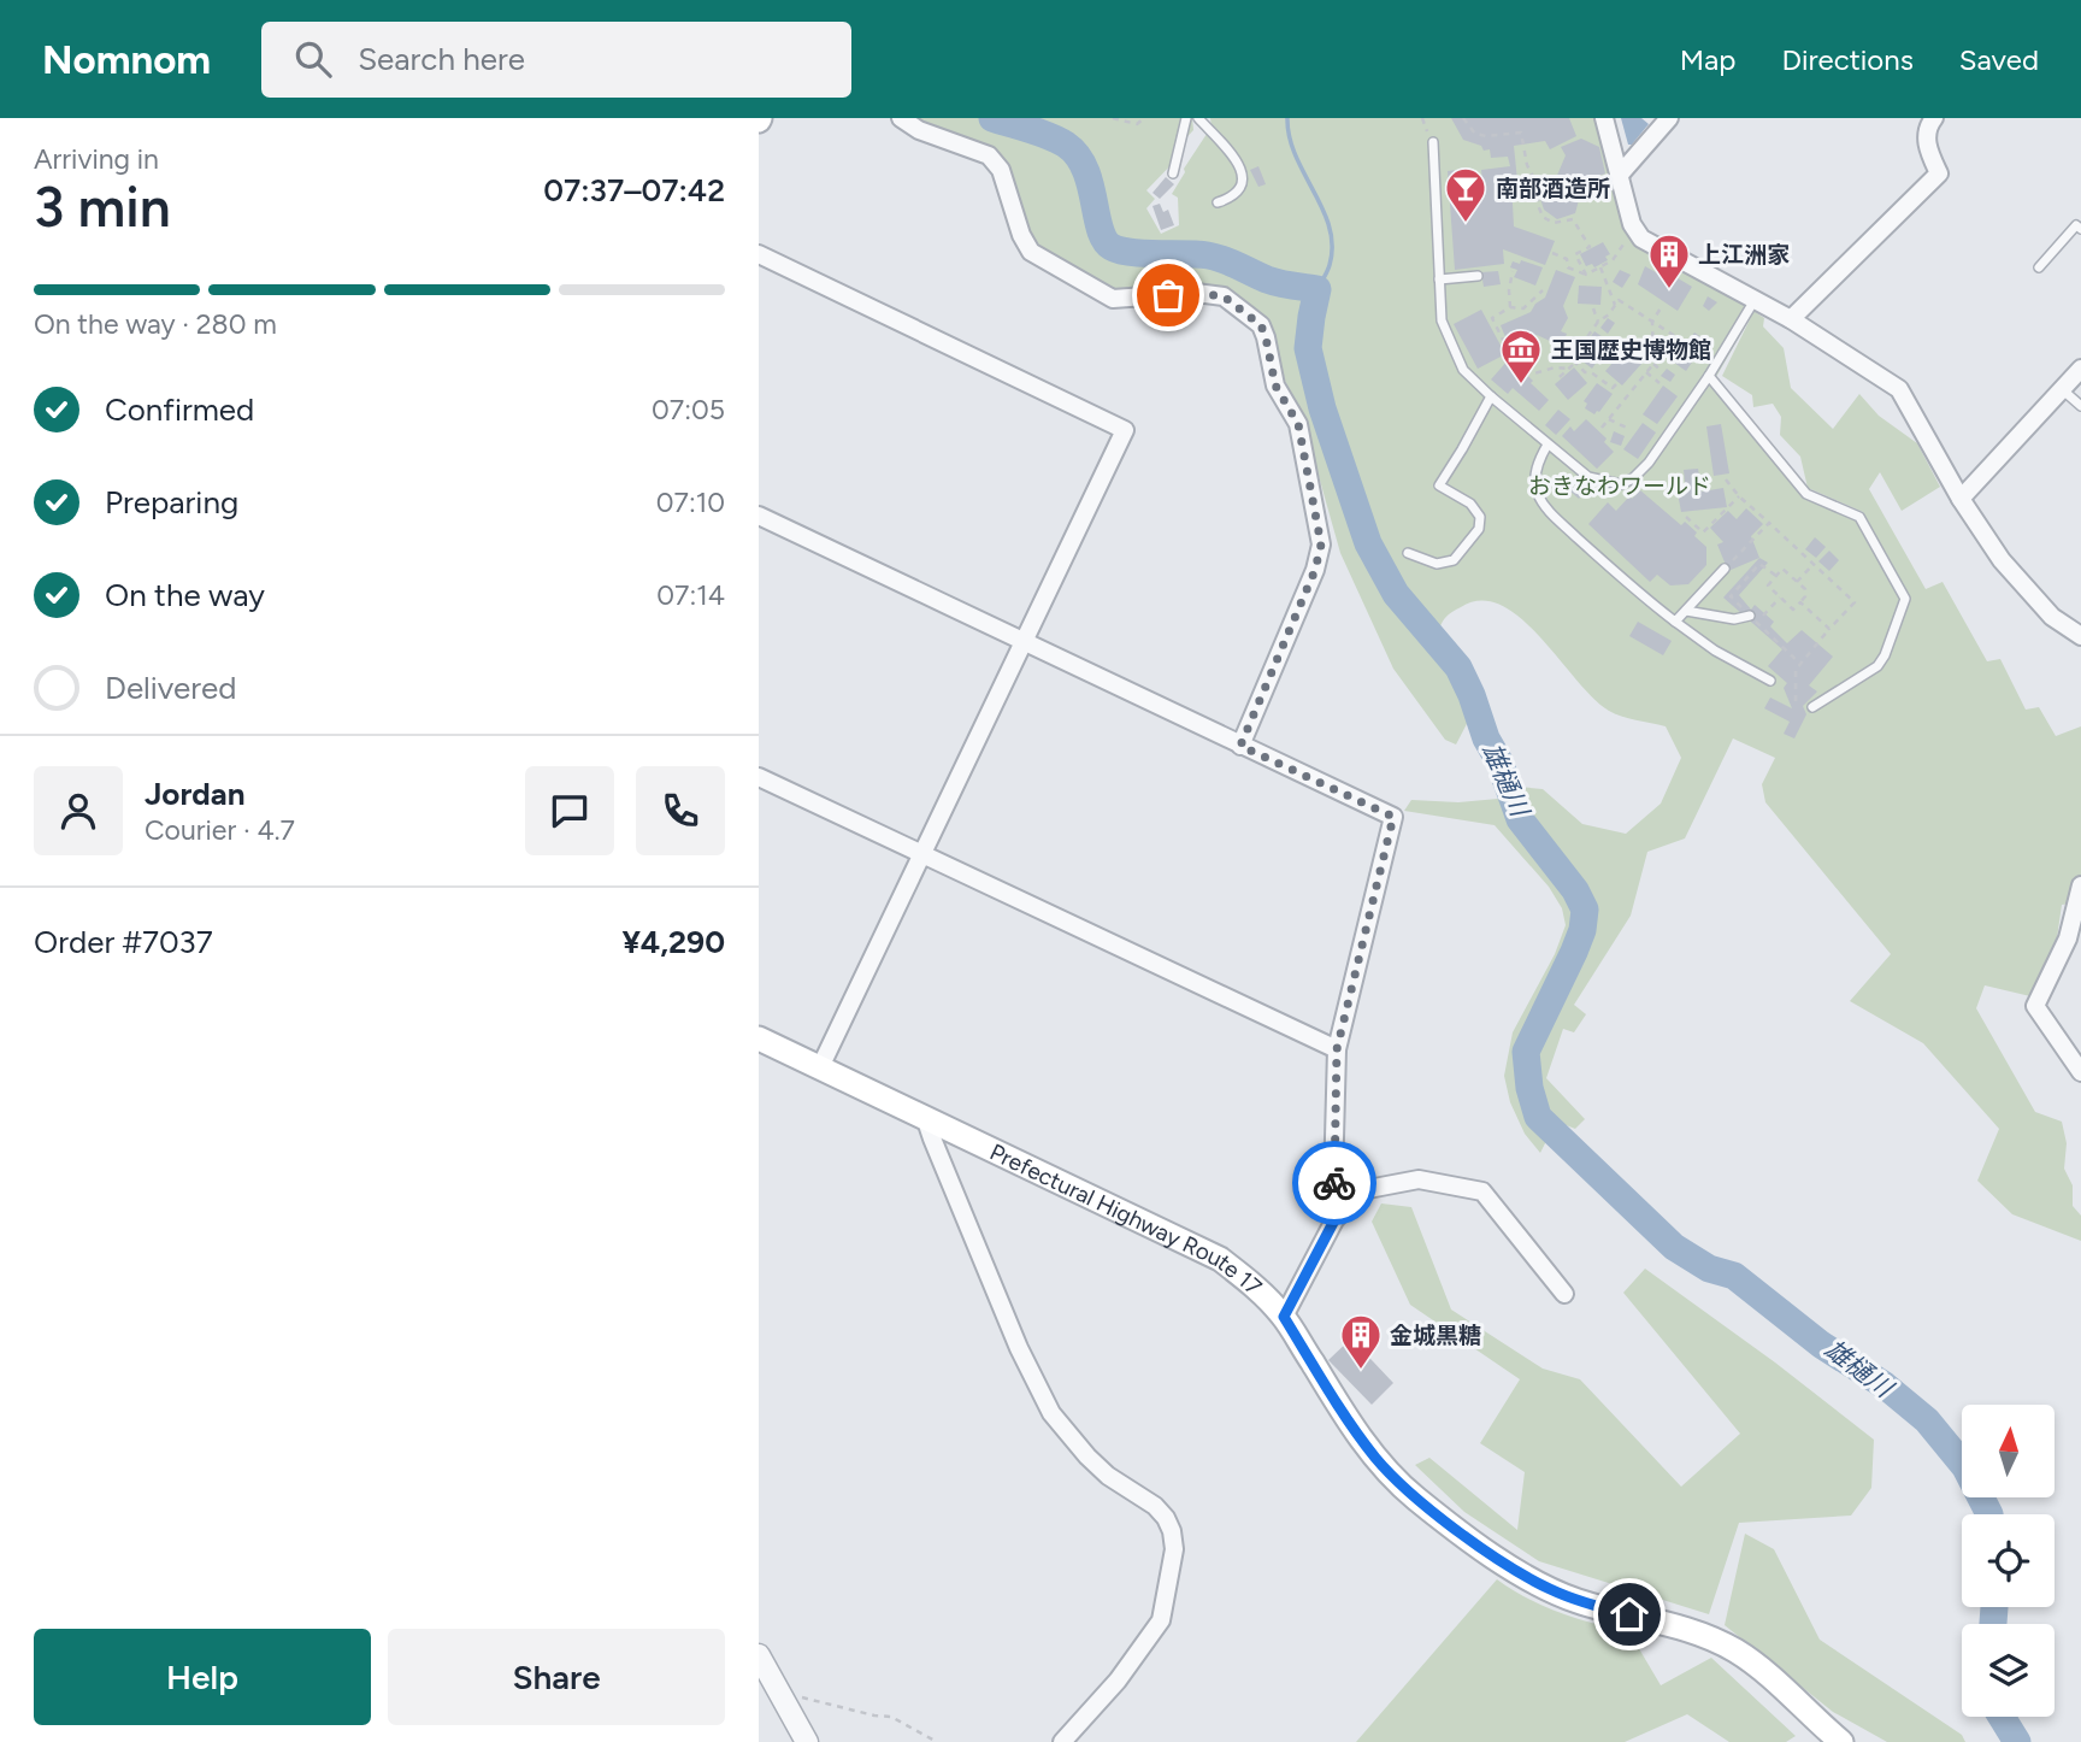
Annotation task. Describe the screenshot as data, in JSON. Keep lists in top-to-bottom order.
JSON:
{
  "streets": {
    "main road": ["Prefectural Highway Route 17"]
  },
  "water": ["雄樋川"],
  "parks": ["おきなわワールド"],
  "places": {
    "bar": ["南部酒造所"],
    "building": ["上江洲家", "金城黒糖"],
    "museum": ["王国歴史博物館"]
  },
  "north": "top",
  "page": {
    "header": "Nomnom",
    "search": "Search here",
    "nav": ["Map", "Directions", "Saved"],
    "heading": ["3 min", "Arriving in", "07:37–07:42"],
    "panel": [
      "Jordan",
      "Courier · 4.7",
      "Order #7037",
      "¥4,290"
    ],
    "bar": "On the way · 280 m",
    "list": [
      ["Confirmed", "07:05"],
      ["Preparing", "07:10"],
      ["On the way", "07:14"],
      "Delivered"
    ],
    "buttons": ["Help", "Share"]
  }
}
